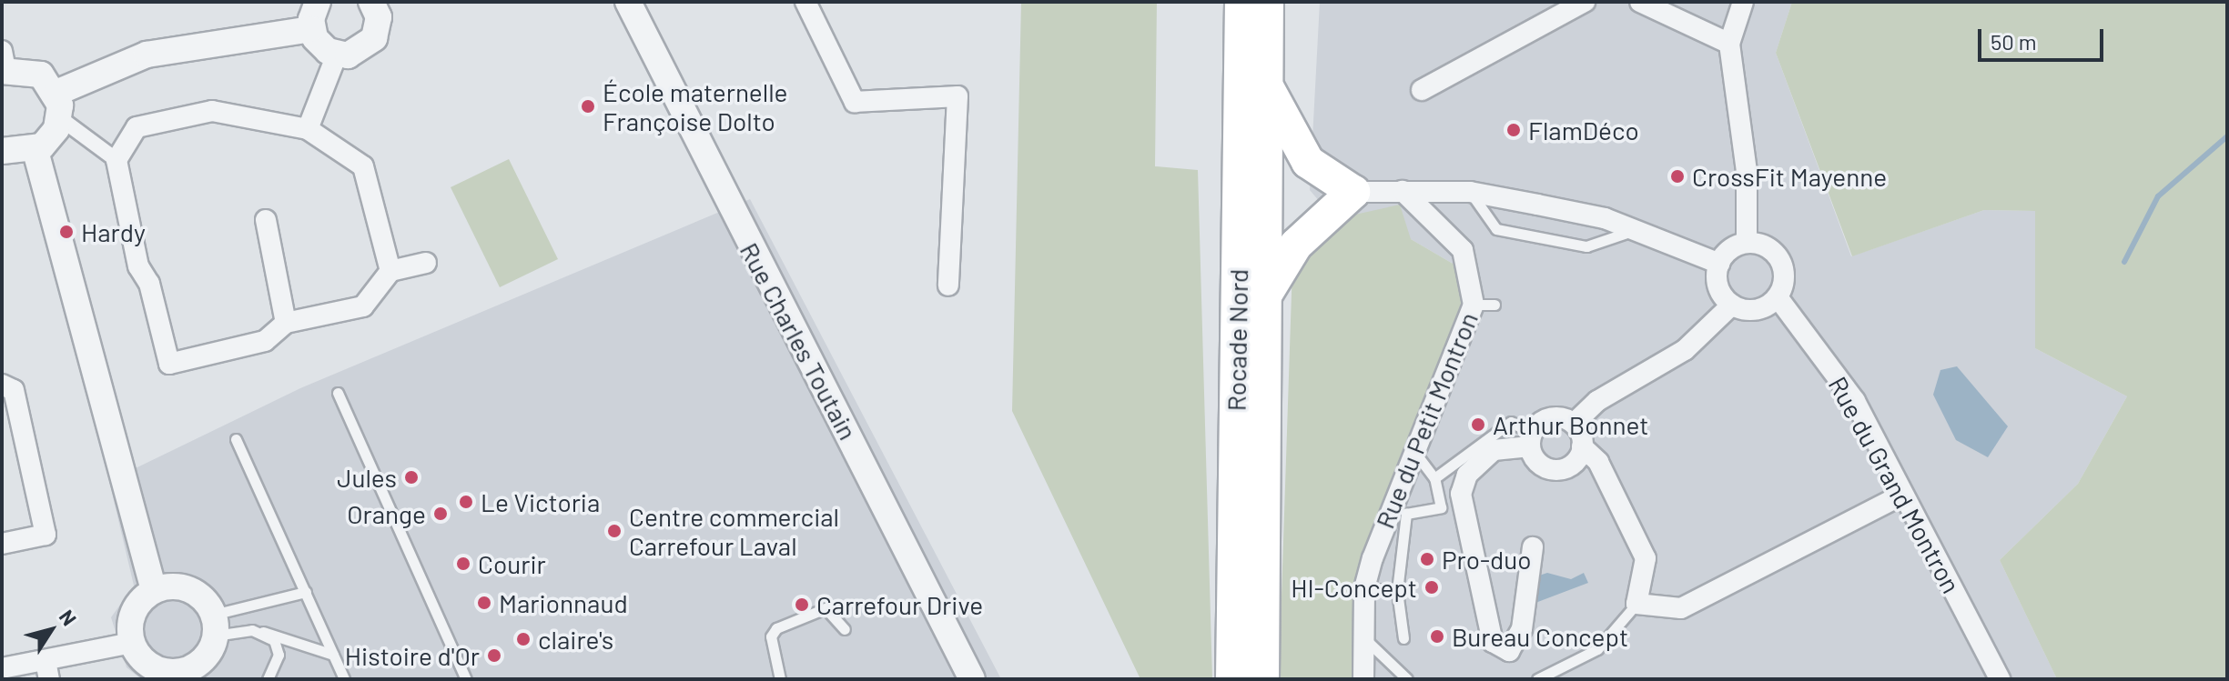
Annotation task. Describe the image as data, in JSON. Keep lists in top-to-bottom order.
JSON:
{
  "streets": {
    "main road": ["Rocade Nord"],
    "street": ["Rue Charles Toutain", "Rue du Petit Montron", "Rue du Grand Montron"]
  },
  "places": [
    "École maternelle Françoise Dolto",
    "FlamDéco",
    "CrossFit Mayenne",
    "Hardy",
    "Arthur Bonnet",
    "Jules",
    "Le Victoria",
    "Orange",
    "Centre commercial Carrefour Laval",
    "Pro-duo",
    "Courir",
    "HI-Concept",
    "Marionnaud",
    "Carrefour Drive",
    "Bureau Concept",
    "claire's",
    "Histoire d'Or"
  ],
  "scale_bar": "50 m",
  "north": "top right"
}
